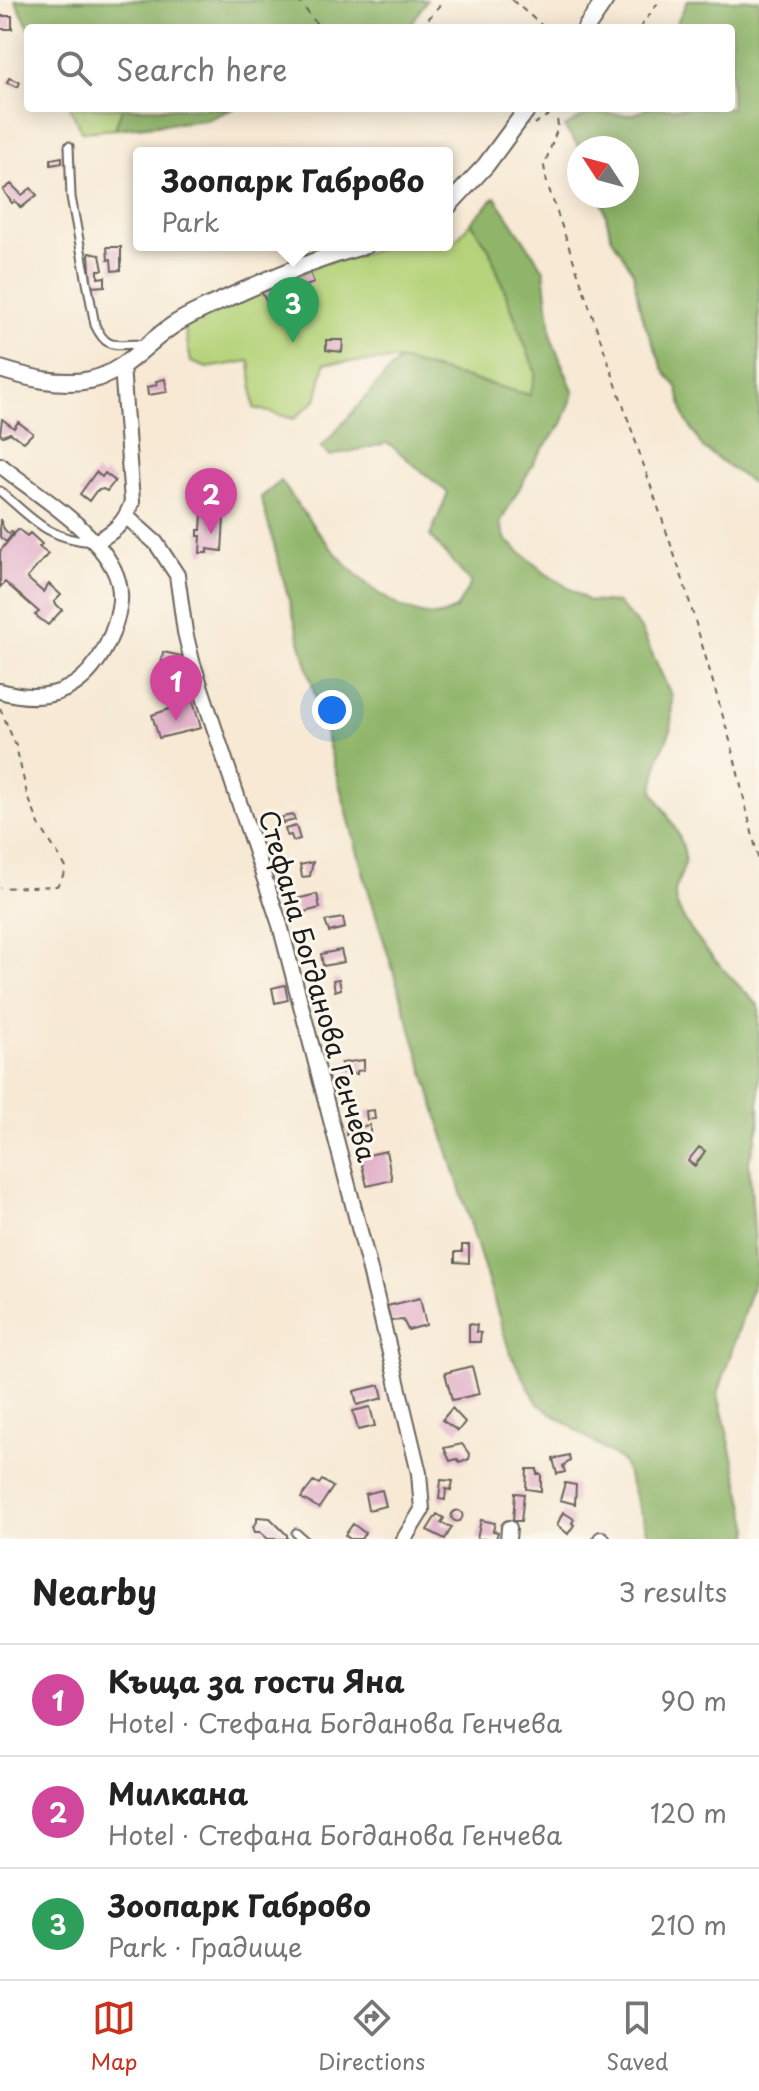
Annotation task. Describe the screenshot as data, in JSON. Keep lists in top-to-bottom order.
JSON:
{
  "streets": {
    "street": ["Стефана Богданова Генчева"]
  },
  "north": "top left",
  "page": {
    "search": "Search here",
    "popup": ["Зоопарк Габрово", "Park"],
    "pins": ["3", "2", "1"],
    "heading": ["Nearby", "3 results"],
    "list": [
      {
        "mark": "1",
        "name": "Къща за гости Яна",
        "note": "Hotel · Стефана Богданова Генчева",
        "value": "90 m"
      },
      {
        "mark": "2",
        "name": "Милкана",
        "note": "Hotel · Стефана Богданова Генчева",
        "value": "120 m"
      },
      {
        "mark": "3",
        "name": "Зоопарк Габрово",
        "note": "Park · Градище",
        "value": "210 m"
      }
    ],
    "nav": ["Map", "Directions", "Saved"]
  }
}
